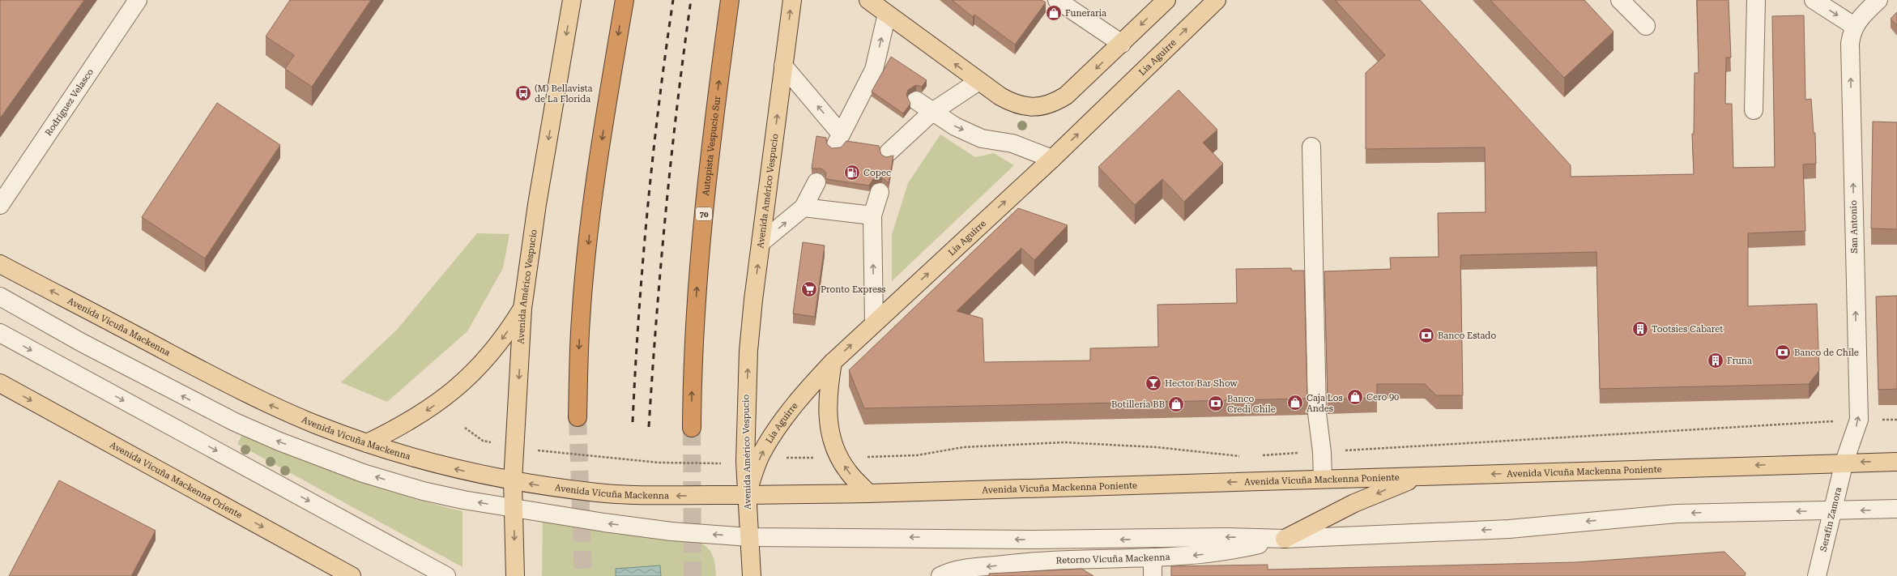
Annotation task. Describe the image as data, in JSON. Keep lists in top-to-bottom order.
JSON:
{
  "streets": {
    "highway": ["Autopista Vespucio Sur", "70"],
    "main road": [
      "Lia Aguirre",
      "Avenida Américo Vespucio",
      "Avenida Vicuña Mackenna",
      "Avenida Vicuña Mackenna Poniente",
      "Avenida Vicuña Mackenna Oriente"
    ],
    "street": [
      "Rodríguez Velasco",
      "San Antonio",
      "Serafín Zamora",
      "Retorno Vicuña Mackenna"
    ]
  },
  "crossings": [
    ["Lia Aguirre", "Avenida Américo Vespucio"],
    ["Avenida Américo Vespucio", "Avenida Vicuña Mackenna"],
    ["Avenida Américo Vespucio", "Avenida Vicuña Mackenna Poniente"],
    ["San Antonio", "Avenida Vicuña Mackenna Poniente"],
    ["San Antonio", "Serafín Zamora"],
    ["Avenida Vicuña Mackenna", "Avenida Vicuña Mackenna Poniente"],
    ["Avenida Vicuña Mackenna Poniente", "Serafín Zamora"]
  ],
  "one_way": [
    "Lia Aguirre",
    "San Antonio",
    "Avenida Vicuña Mackenna",
    "Avenida Vicuña Mackenna Poniente",
    "Avenida Vicuña Mackenna Oriente"
  ],
  "places": {
    "shop": [
      "Funeraria",
      "Cero 90",
      "Caja Los Andes",
      "Botilleria BB"
    ],
    "bus stop": ["(M) Bellavista de La Florida"],
    "fuel station": ["Copec"],
    "supermarket": ["Pronto Express"],
    "building": ["Tootsies Cabaret", "Fruna"],
    "bank": ["Banco Estado", "Banco de Chile", "Banco Credi Chile"],
    "bar": ["Hector Bar Show"]
  }
}
